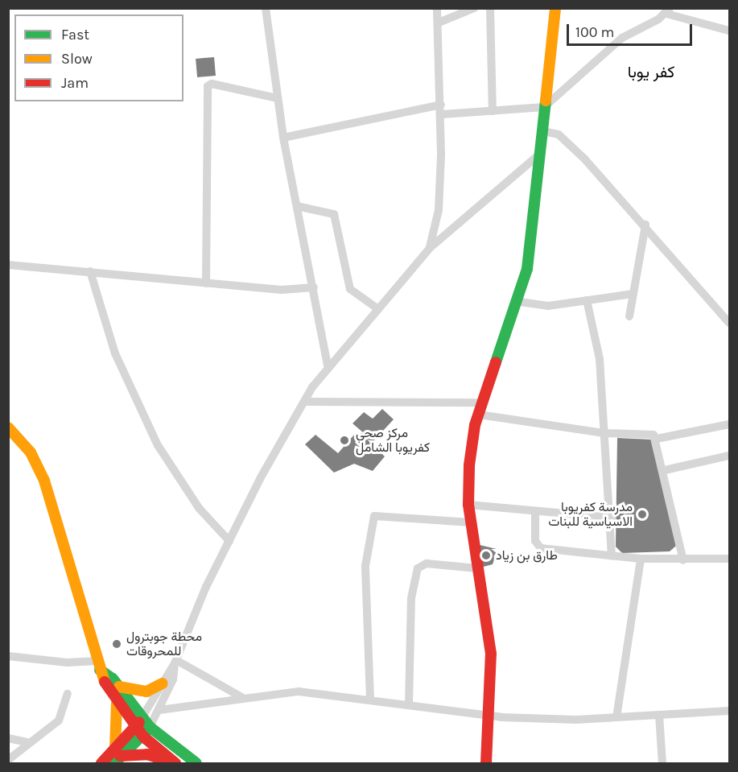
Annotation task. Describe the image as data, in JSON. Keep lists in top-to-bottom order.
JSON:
{
  "districts": ["كفر يوبا"],
  "places": [
    "مركز صحي كفريوبا الشامل",
    "مدرسة كفريوبا الاسياسية للبنات",
    "طارق بن زياد",
    "محطة جوبترول للمحروقات"
  ],
  "legend": ["Fast", "Slow", "Jam"],
  "scale_bar": "100 m"
}
